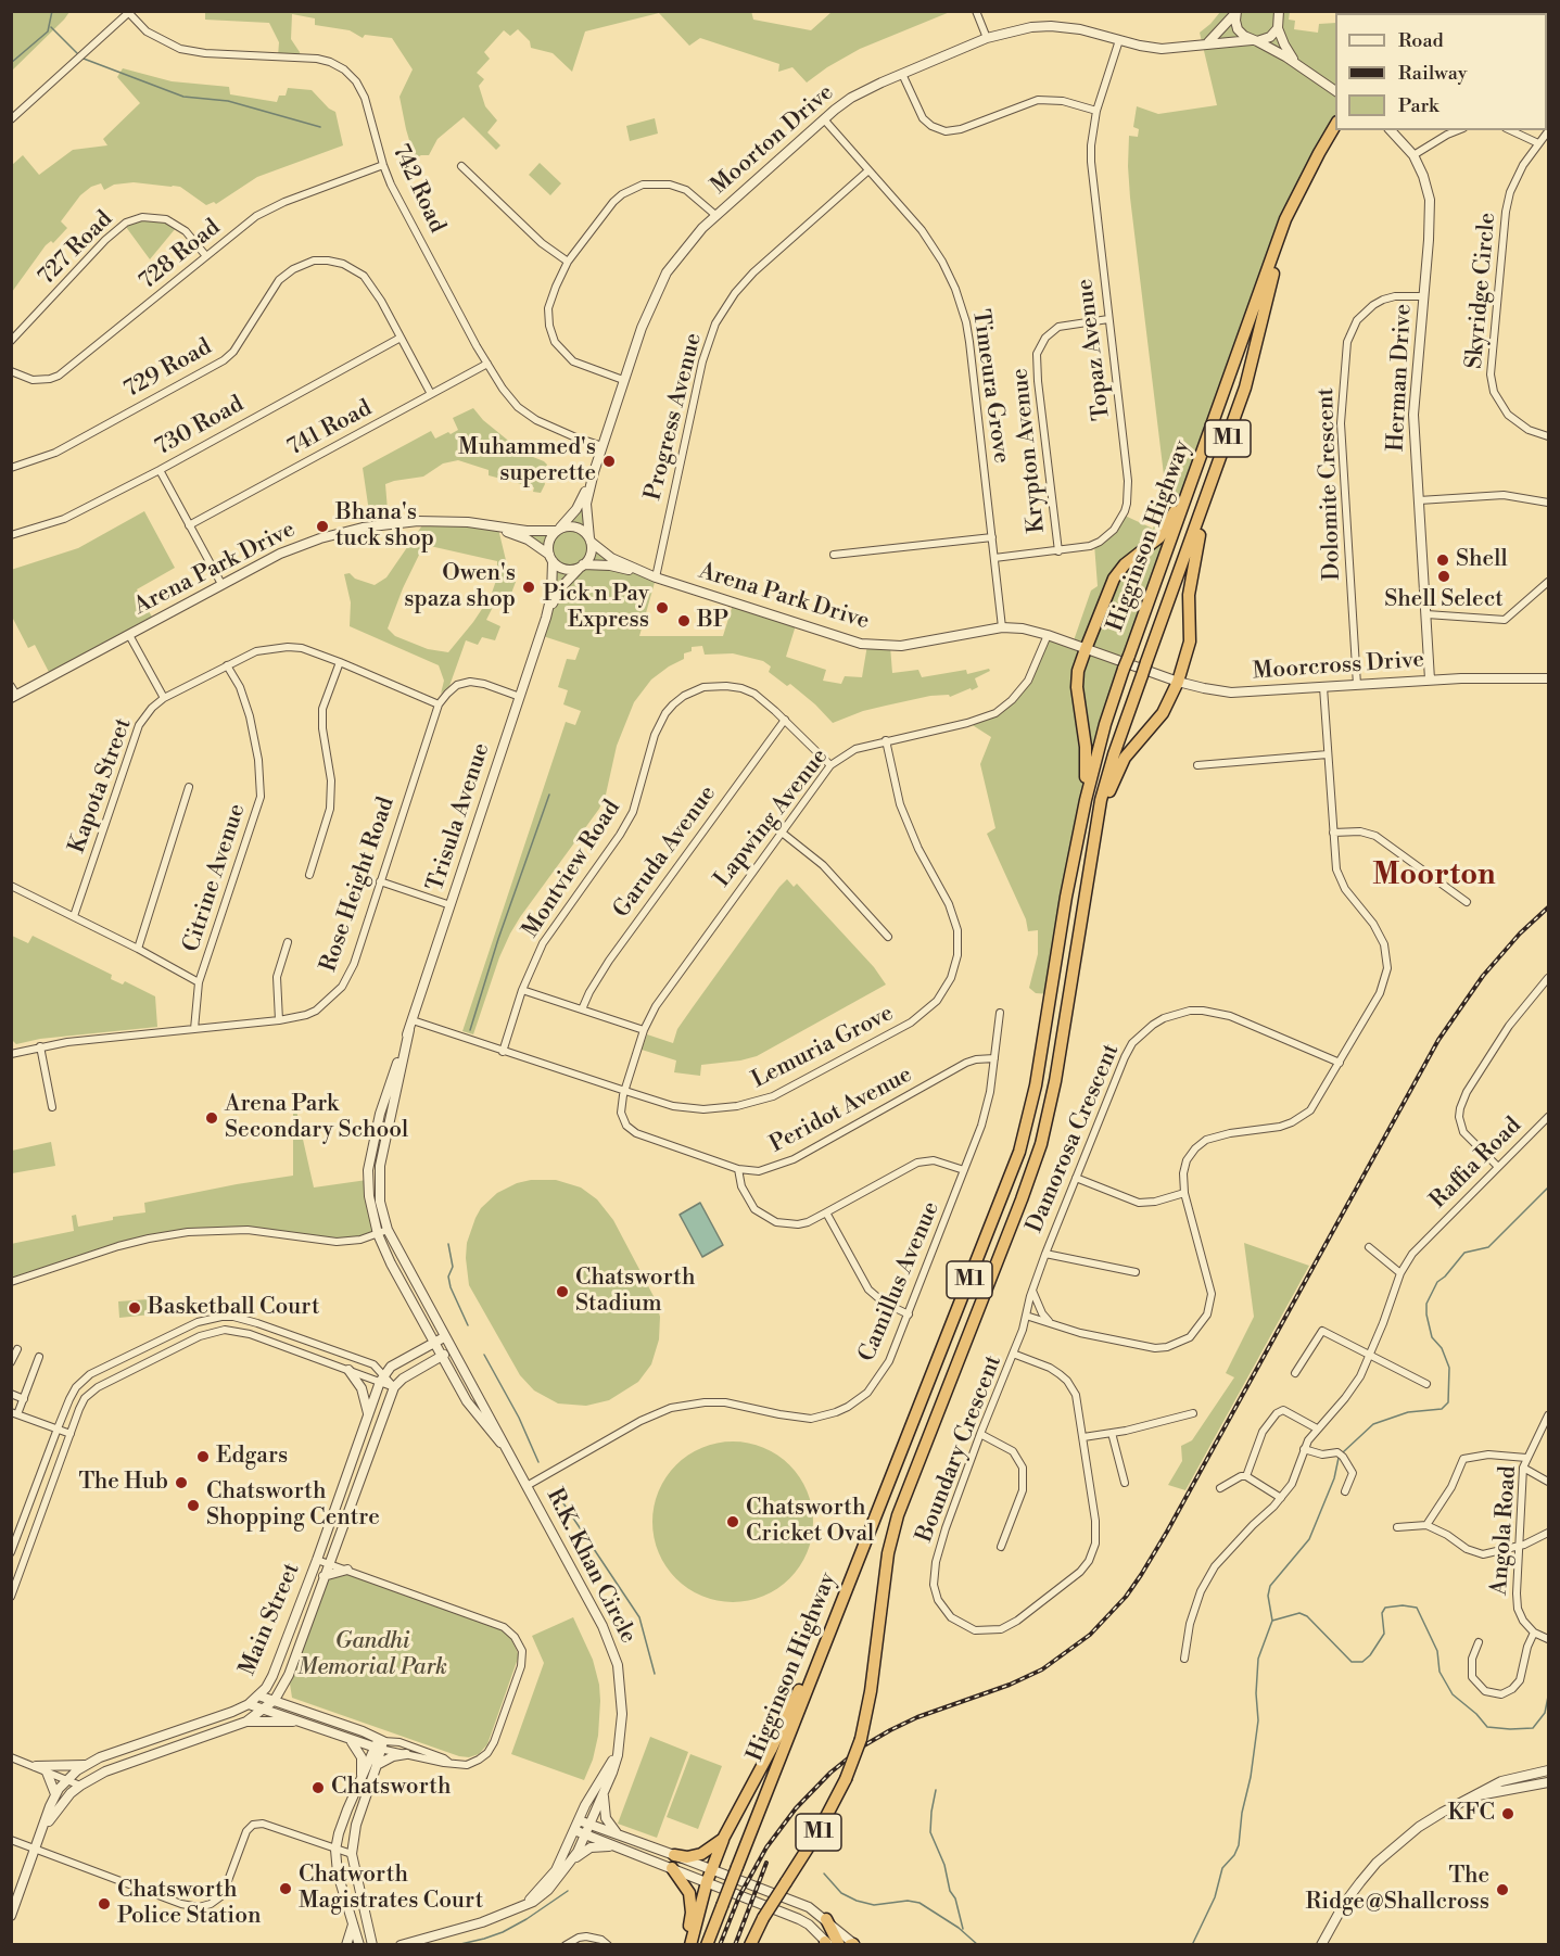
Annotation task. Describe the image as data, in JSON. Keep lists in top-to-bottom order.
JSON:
{
  "streets": {
    "highway": ["M1", "Higginson Highway"],
    "street": [
      "Moorton Drive",
      "742 Road",
      "727 Road",
      "728 Road",
      "Skyridge Circle",
      "Topaz Avenue",
      "729 Road",
      "Herman Drive",
      "Timeura Grove",
      "Progress Avenue",
      "730 Road",
      "741 Road",
      "Krypton Avenue",
      "Dolomite Crescent",
      "Arena Park Drive",
      "Moorcross Drive",
      "Kapota Street",
      "Trisula Avenue",
      "Lapwing Avenue",
      "Garuda Avenue",
      "Montview Road",
      "Citrine Avenue",
      "Rose Height Road",
      "Lemuria Grove",
      "Peridot Avenue",
      "Damorosa Crescent",
      "Raffia Road",
      "Camillus Avenue",
      "Boundary Crescent",
      "Angola Road",
      "R.K. Khan Circle",
      "Main Street"
    ]
  },
  "crossings": [
    ["Moorton Drive", "742 Road"],
    ["Moorton Drive", "Topaz Avenue"],
    ["Moorton Drive", "Timeura Grove"],
    ["Moorton Drive", "Arena Park Drive"],
    ["Moorton Drive", "Trisula Avenue"],
    ["742 Road", "728 Road"],
    ["742 Road", "741 Road"],
    ["727 Road", "728 Road"],
    ["Topaz Avenue", "Timeura Grove"],
    ["Topaz Avenue", "Krypton Avenue"],
    ["729 Road", "730 Road"],
    ["729 Road", "741 Road"],
    ["Herman Drive", "Dolomite Crescent"],
    ["Herman Drive", "Moorcross Drive"],
    ["Timeura Grove", "Progress Avenue"],
    ["Timeura Grove", "Arena Park Drive"],
    ["Progress Avenue", "Arena Park Drive"],
    ["M1", "Higginson Highway"],
    ["Dolomite Crescent", "Moorcross Drive"],
    ["Higginson Highway", "Arena Park Drive"],
    ["Higginson Highway", "Moorcross Drive"],
    ["Arena Park Drive", "Moorcross Drive"],
    ["Arena Park Drive", "Trisula Avenue"],
    ["Arena Park Drive", "Lapwing Avenue"],
    ["Kapota Street", "Citrine Avenue"],
    ["Kapota Street", "Rose Height Road"],
    ["Trisula Avenue", "Lemuria Grove"],
    ["Trisula Avenue", "R.K. Khan Circle"],
    ["Lapwing Avenue", "Montview Road"],
    ["Lapwing Avenue", "Lemuria Grove"],
    ["Lapwing Avenue", "Peridot Avenue"],
    ["Garuda Avenue", "Montview Road"],
    ["Montview Road", "Lemuria Grove"],
    ["Citrine Avenue", "Rose Height Road"],
    ["Lemuria Grove", "Peridot Avenue"],
    ["Peridot Avenue", "Camillus Avenue"],
    ["Damorosa Crescent", "Boundary Crescent"],
    ["Camillus Avenue", "R.K. Khan Circle"],
    ["R.K. Khan Circle", "Main Street"]
  ],
  "districts": ["Moorton"],
  "parks": ["Gandhi Memorial Park"],
  "places": [
    "Muhammed's superette",
    "Bhana's tuck shop",
    "Shell",
    "Shell Select",
    "Owen's spaza shop",
    "Pick n Pay Express",
    "BP",
    "Arena Park Secondary School",
    "Chatsworth Stadium",
    "Basketball Court",
    "Edgars",
    "The Hub",
    "Chatsworth Shopping Centre",
    "Chatsworth Cricket Oval",
    "Chatsworth",
    "KFC",
    "Chatworth Magistrates Court",
    "The Ridge@Shallcross",
    "Chatsworth Police Station"
  ],
  "legend": ["Road", "Railway", "Park"]
}
